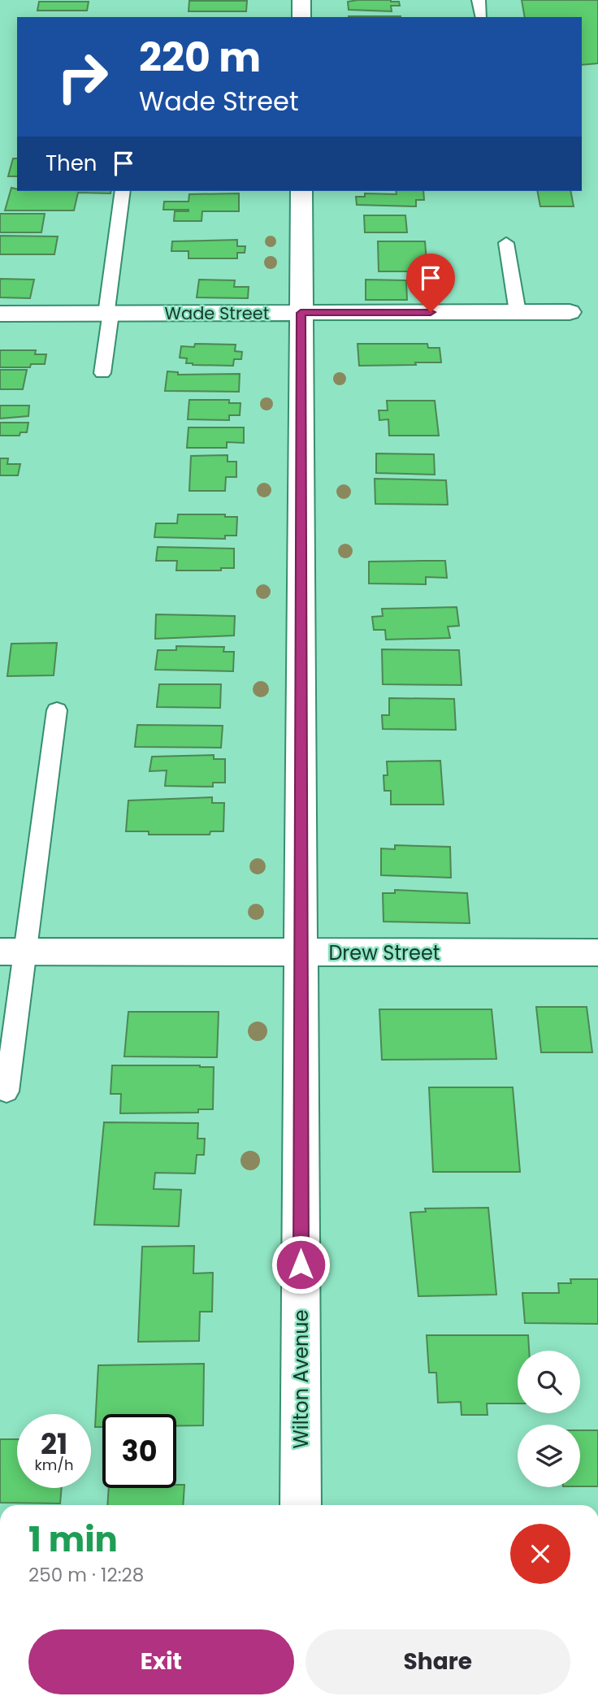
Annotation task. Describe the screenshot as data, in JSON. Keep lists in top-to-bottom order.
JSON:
{
  "streets": {
    "street": ["Wade Street", "Drew Street", "Wilton Avenue"]
  },
  "crossings": [
    ["Wade Street", "Wilton Avenue"],
    ["Drew Street", "Wilton Avenue"]
  ],
  "page": {
    "turn": ["220 m", "Wade Street"],
    "then": "Then",
    "speed": "21 km/h",
    "limit": "30",
    "heading": ["1 min", "250 m · 12:28"],
    "buttons": ["Exit", "Share"]
  }
}
